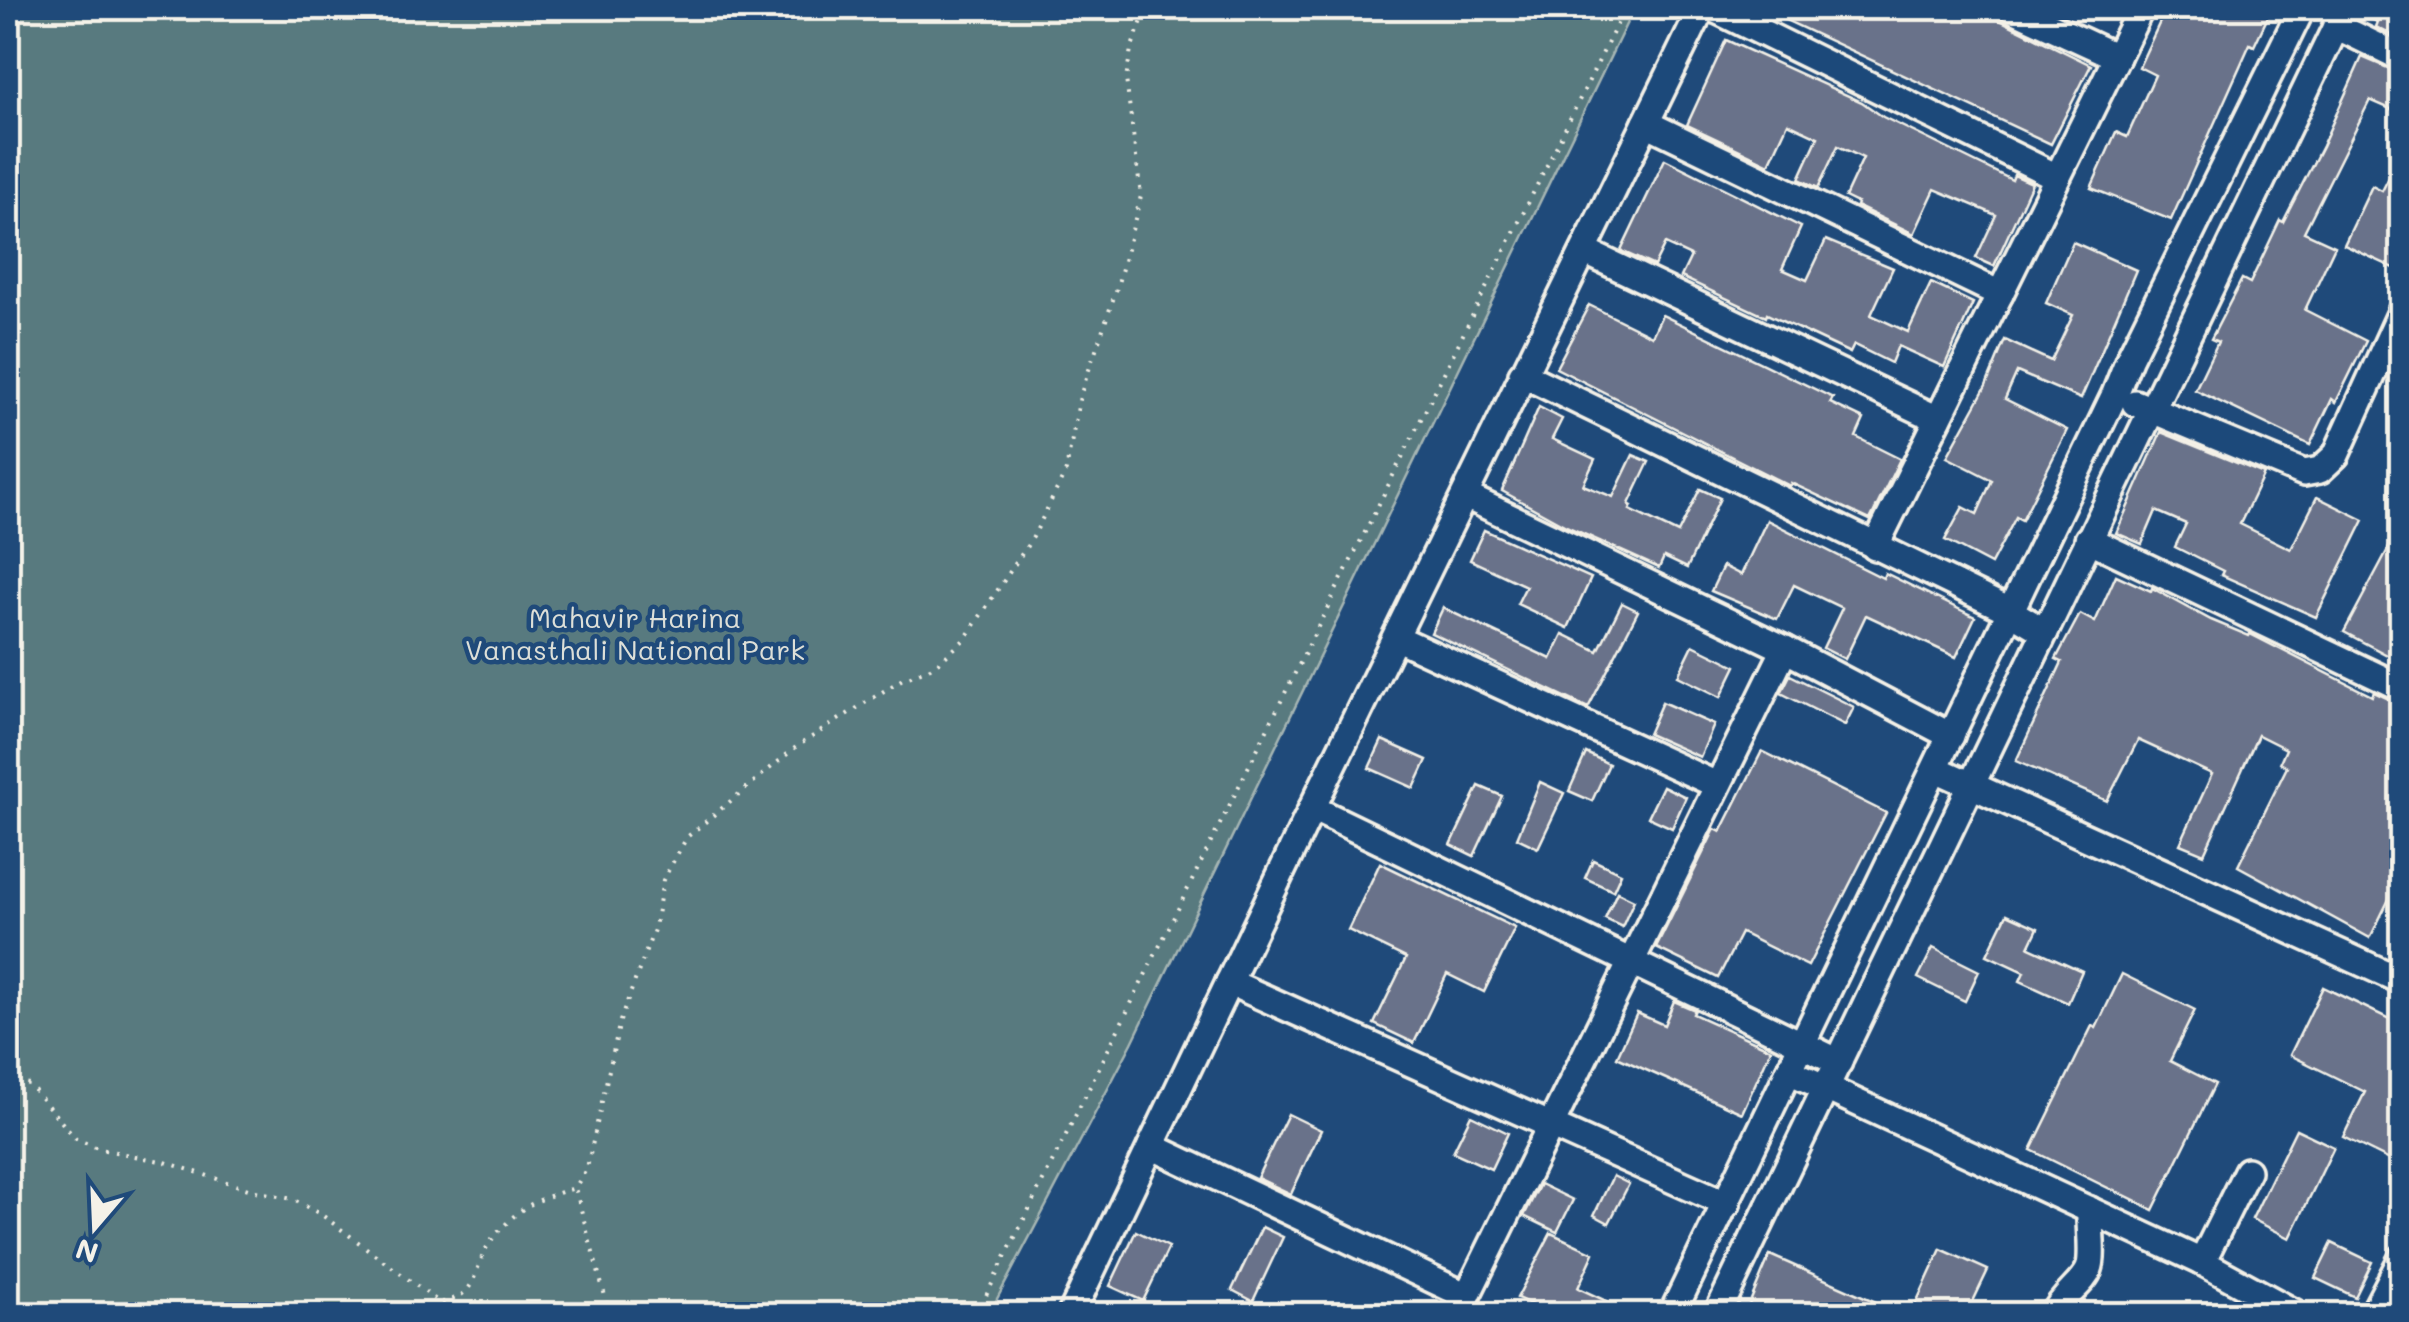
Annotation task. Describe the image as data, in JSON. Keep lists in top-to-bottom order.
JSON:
{
  "parks": ["Mahavir Harina Vanasthali National Park"],
  "north": "bottom"
}
